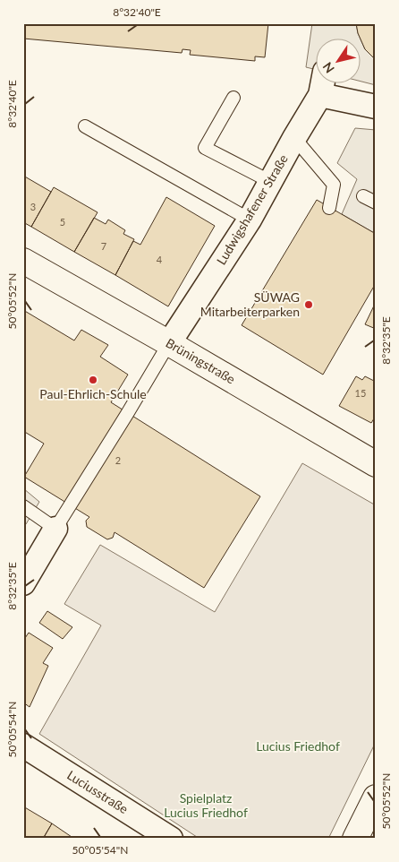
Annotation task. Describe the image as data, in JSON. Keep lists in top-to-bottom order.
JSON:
{
  "streets": {
    "street": ["Ludwigshafener Straße", "Brüningstraße", "Luciusstraße"]
  },
  "crossings": [
    ["Ludwigshafener Straße", "Brüningstraße"]
  ],
  "parks": ["Lucius Friedhof", "Spielplatz Lucius Friedhof"],
  "places": ["SÜWAG Mitarbeiterparken", "Paul-Ehrlich-Schule"],
  "house_numbers": [
    "3",
    "5",
    "7",
    "4",
    "15",
    "2"
  ],
  "north": "bottom left",
  "coordinates": [
    "8°32'40\"E",
    "50°05'52\"N",
    "8°32'35\"E",
    "50°05'54\"N"
  ]
}
